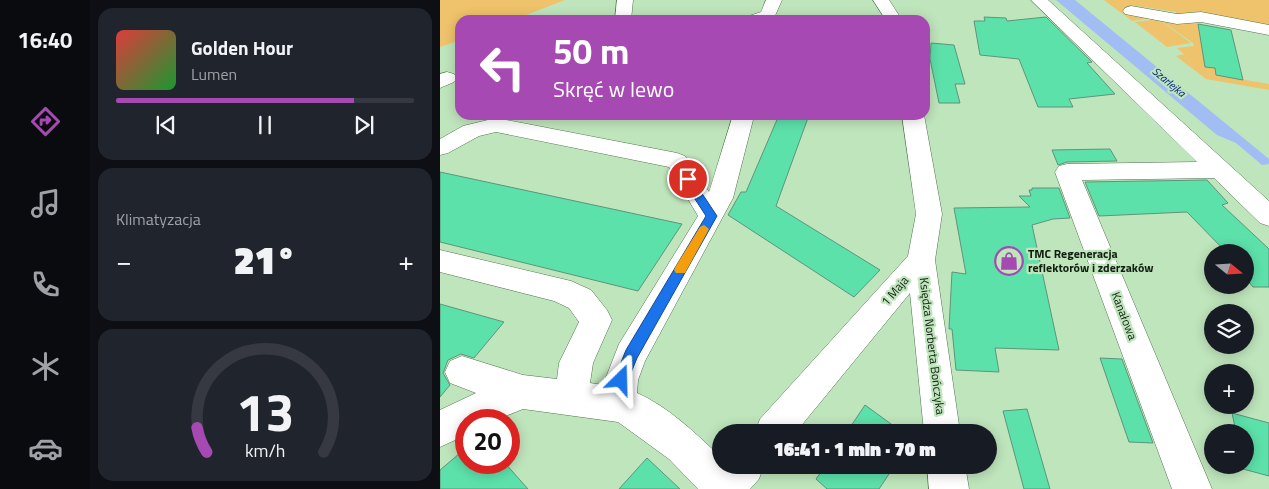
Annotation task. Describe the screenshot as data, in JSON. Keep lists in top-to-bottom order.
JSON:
{
  "streets": {
    "street": ["1 Maja", "Kanałowa", "Księdza Norberta Bończyka"]
  },
  "crossings": [
    ["1 Maja", "Księdza Norberta Bończyka"]
  ],
  "water": ["Szarlejka"],
  "places": {
    "shop": ["TMC Regeneracja reflektorów i zderzaków"]
  },
  "north": "right",
  "page": {
    "tabs": "16:40",
    "turn": ["50 m", "Skręć w lewo"],
    "song": ["Golden Hour", "Lumen"],
    "tile": "Klimatyzacja",
    "heat": ["−", "21°", "+"],
    "map_buttons": ["+", "−"],
    "limit": "20",
    "trip": "16:41 · 1 min · 70 m",
    "gauge": ["13", "km/h"]
  }
}
